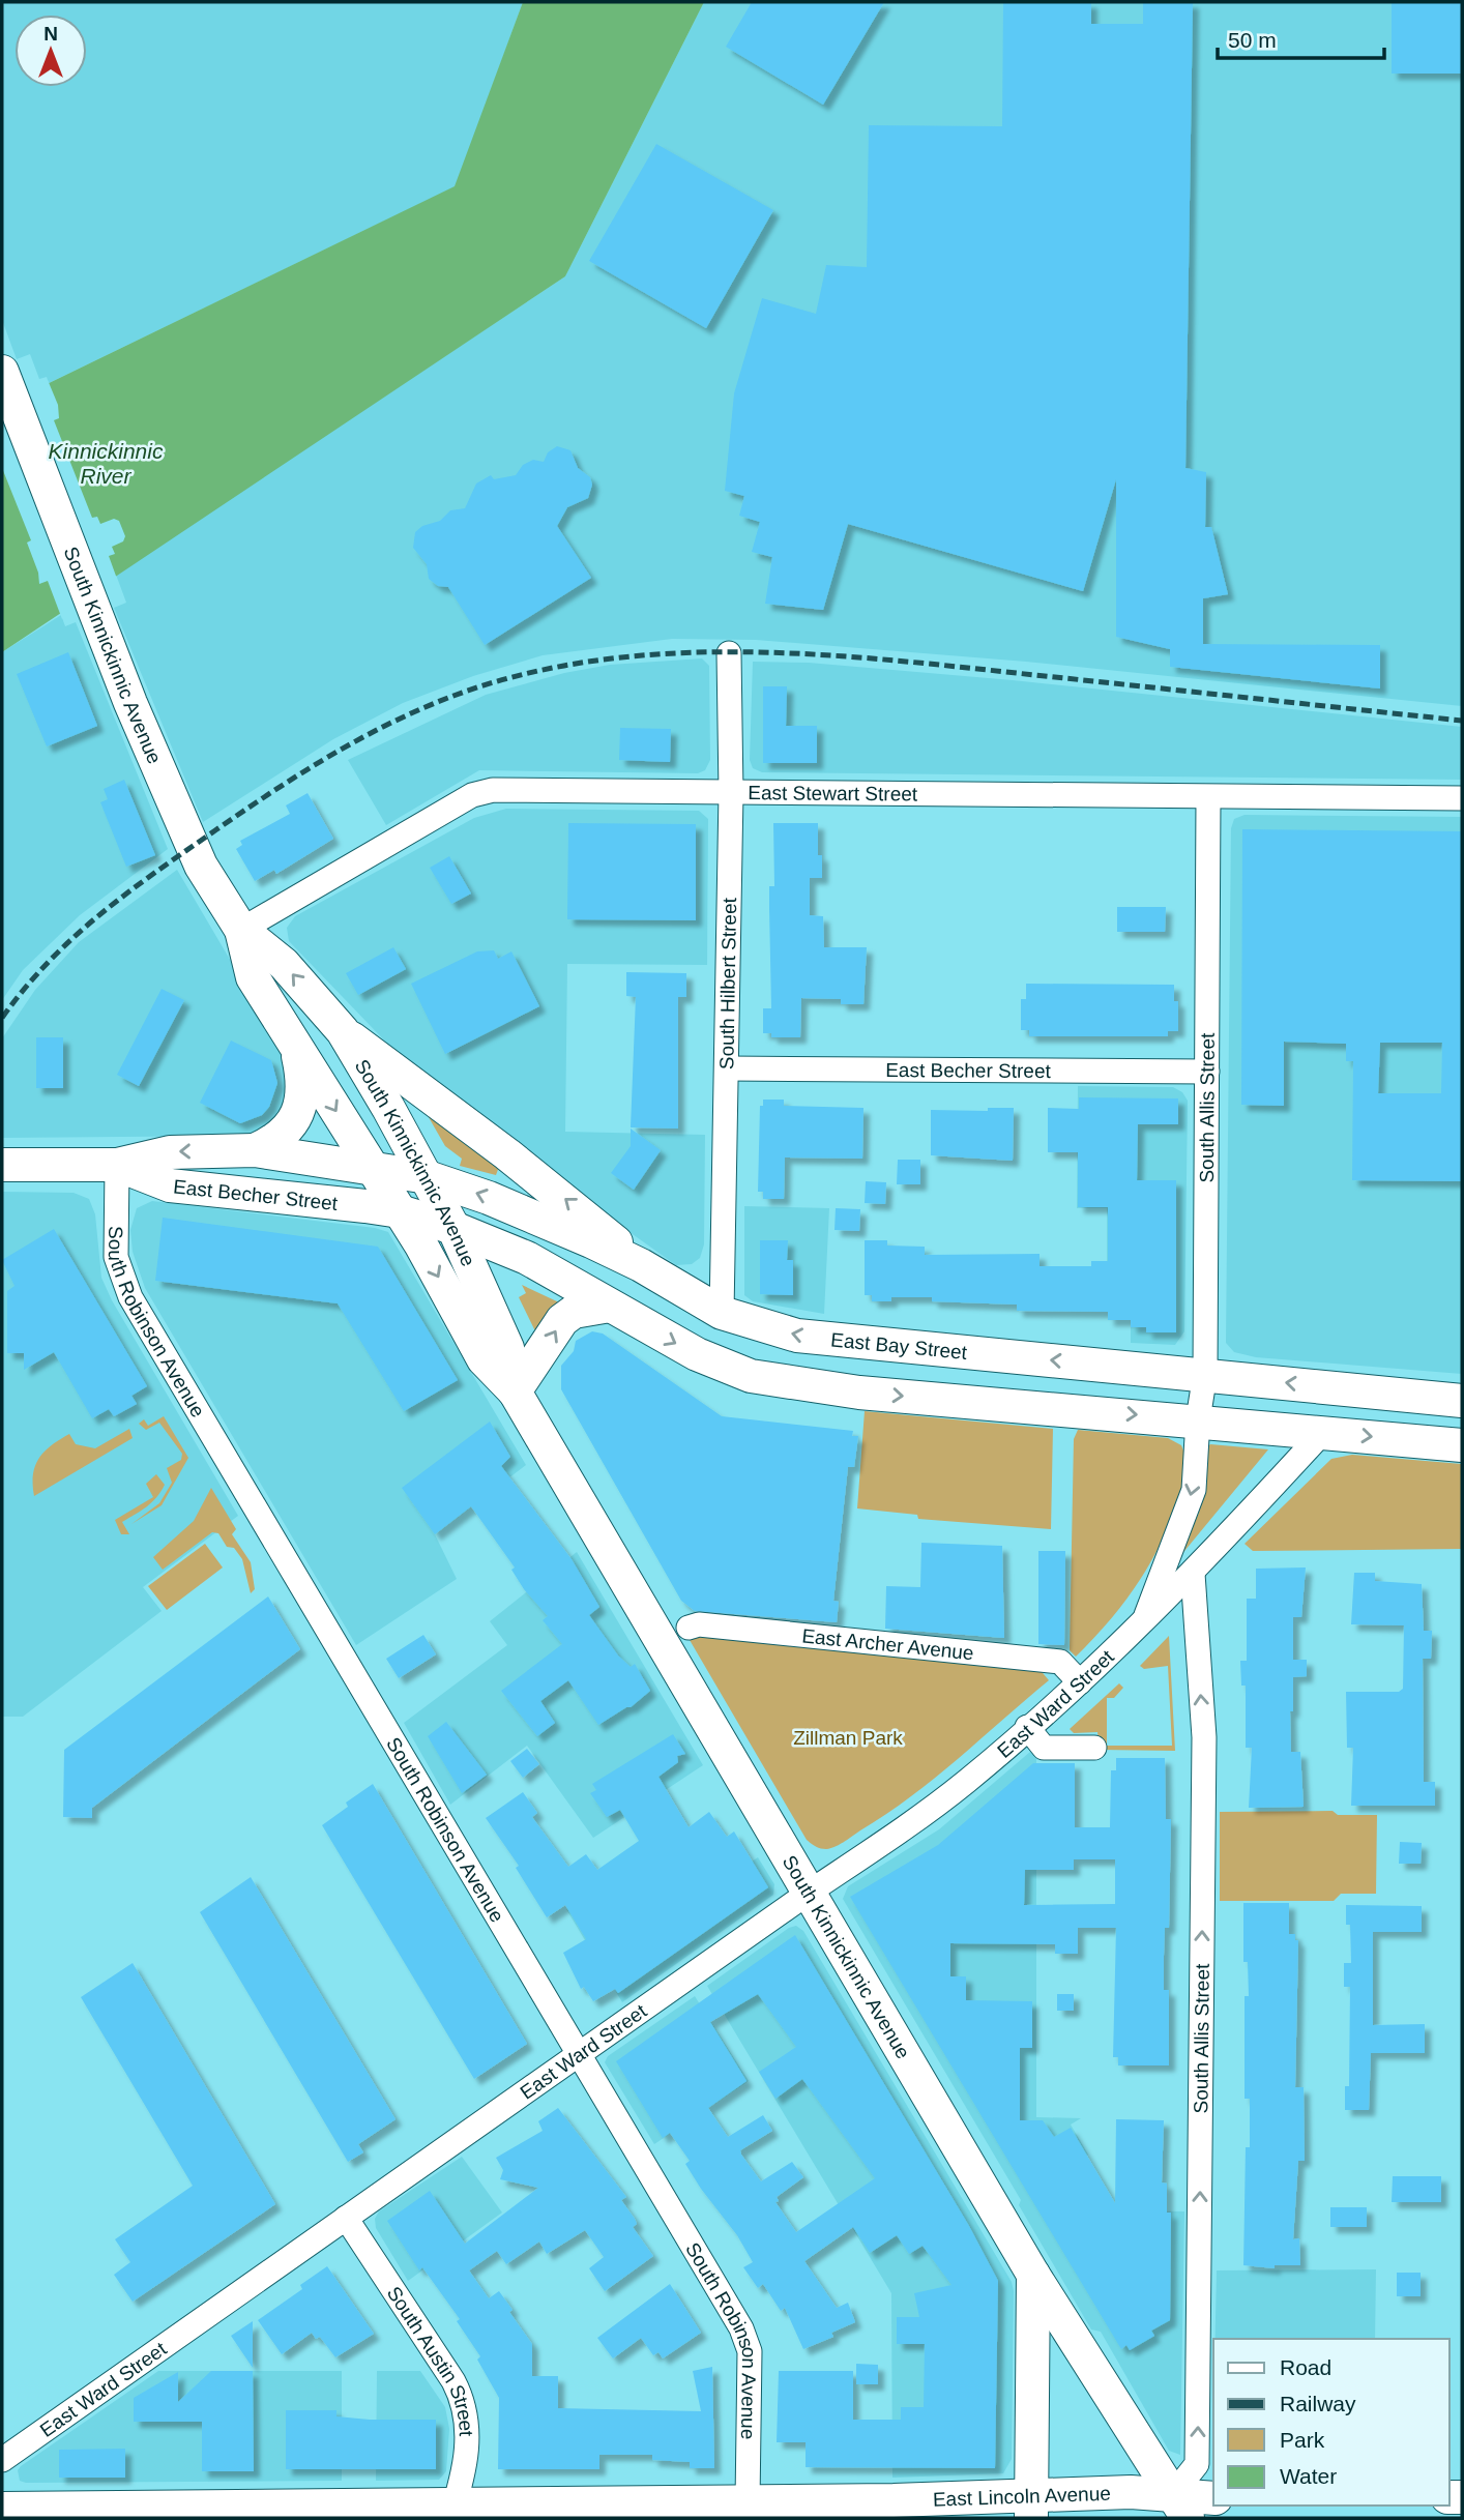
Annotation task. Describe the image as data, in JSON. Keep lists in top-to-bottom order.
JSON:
{
  "streets": {
    "main road": [
      "South Kinnickinnic Avenue",
      "East Becher Street",
      "East Bay Street",
      "East Lincoln Avenue"
    ],
    "street": [
      "East Stewart Street",
      "South Hilbert Street",
      "South Allis Street",
      "South Robinson Avenue",
      "East Archer Avenue",
      "East Ward Street",
      "South Austin Street"
    ]
  },
  "crossings": [
    ["South Kinnickinnic Avenue", "East Stewart Street"],
    ["South Kinnickinnic Avenue", "East Becher Street"],
    ["South Kinnickinnic Avenue", "South Allis Street"],
    ["South Kinnickinnic Avenue", "East Bay Street"],
    ["South Kinnickinnic Avenue", "East Ward Street"],
    ["South Kinnickinnic Avenue", "East Lincoln Avenue"],
    ["East Stewart Street", "South Hilbert Street"],
    ["East Stewart Street", "South Allis Street"],
    ["South Hilbert Street", "East Becher Street"],
    ["South Hilbert Street", "East Bay Street"],
    ["East Becher Street", "South Allis Street"],
    ["East Becher Street", "South Robinson Avenue"],
    ["East Becher Street", "East Bay Street"],
    ["South Allis Street", "East Bay Street"],
    ["South Allis Street", "East Ward Street"],
    ["South Allis Street", "East Lincoln Avenue"],
    ["South Robinson Avenue", "East Ward Street"],
    ["South Robinson Avenue", "East Lincoln Avenue"],
    ["East Archer Avenue", "East Ward Street"],
    ["East Ward Street", "South Austin Street"],
    ["South Austin Street", "East Lincoln Avenue"]
  ],
  "one_way": ["South Allis Street"],
  "water": ["Kinnickinnic River"],
  "parks": ["Zillman Park"],
  "legend": [
    "Road",
    "Railway",
    "Park",
    "Water"
  ],
  "scale_bar": "50 m",
  "north": "top"
}
